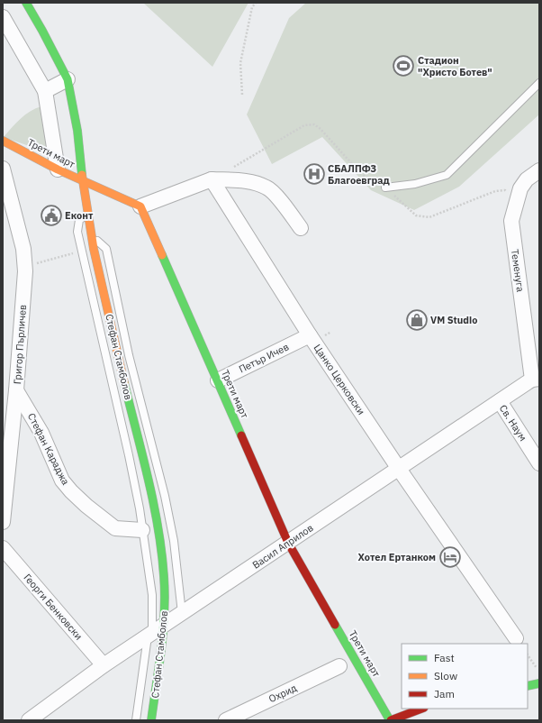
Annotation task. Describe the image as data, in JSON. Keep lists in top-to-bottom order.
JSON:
{
  "streets": {
    "street": [
      "Трети март",
      "Теменуга",
      "Григор Пърличев",
      "Стефан Стамболов",
      "Петър Ичев",
      "Цанко Церковски",
      "Св. Наум",
      "Стефан Караджа",
      "Васил Априлов",
      "Георги Бенковски",
      "Охрид"
    ]
  },
  "crossings": [
    ["Трети март", "Стефан Стамболов"],
    ["Трети март", "Петър Ичев"],
    ["Трети март", "Васил Априлов"],
    ["Теменуга", "Васил Априлов"],
    ["Григор Пърличев", "Стефан Караджа"],
    ["Стефан Стамболов", "Васил Априлов"],
    ["Петър Ичев", "Цанко Церковски"],
    ["Цанко Церковски", "Васил Априлов"],
    ["Св. Наум", "Васил Априлов"],
    ["Васил Априлов", "Георги Бенковски"]
  ],
  "places": {
    "sports": ["Стадион \"Христо Ботев\""],
    "hospital": ["СБАЛПФЗ Благоевград"],
    "public building": ["Еконт"],
    "shop": ["VM Studio"],
    "hotel": ["Хотел Ертанком"]
  },
  "legend": ["Fast", "Slow", "Jam"]
}
